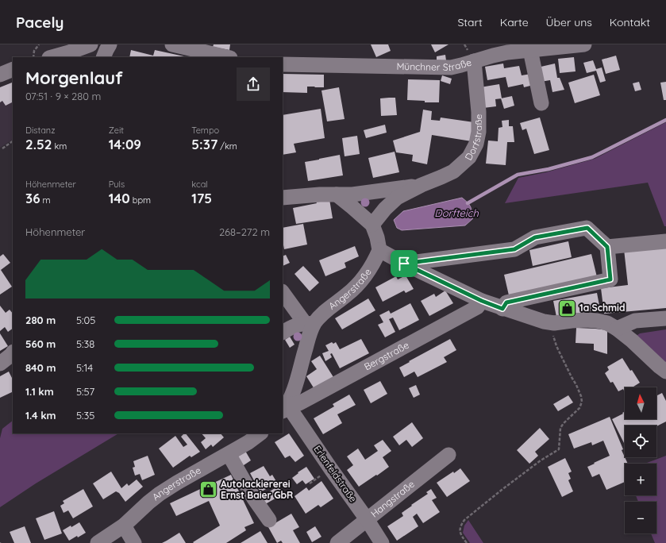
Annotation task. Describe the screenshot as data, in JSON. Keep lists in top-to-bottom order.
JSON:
{
  "streets": {
    "street": [
      "Münchner Straße",
      "Dorfstraße",
      "Angerstraße",
      "Bergstraße",
      "Erlenfeldstraße",
      "Hangstraße"
    ]
  },
  "crossings": [
    ["Münchner Straße", "Dorfstraße"],
    ["Angerstraße", "Bergstraße"],
    ["Angerstraße", "Erlenfeldstraße"],
    ["Bergstraße", "Erlenfeldstraße"],
    ["Erlenfeldstraße", "Hangstraße"]
  ],
  "water": ["Dorfteich"],
  "places": {
    "shop": ["1a Schmid", "Autolackiererei Ernst Baier GbR"]
  },
  "north": "top",
  "page": {
    "header": "Pacely",
    "nav": [
      "Start",
      "Karte",
      "Über uns",
      "Kontakt"
    ],
    "heading": ["Morgenlauf", "07:51 · 9 × 280 m"],
    "stats": [
      ["Distanz", "2.52 km"],
      ["Zeit", "14:09"],
      ["Tempo", "5:37 /km"],
      ["Höhenmeter", "36 m"],
      ["Puls", "140 bpm"],
      ["kcal", "175"]
    ],
    "chart": ["Höhenmeter", "268–272 m"],
    "list": [
      {
        "name": "280 m",
        "note": "5:05"
      },
      {
        "name": "560 m",
        "note": "5:38"
      },
      {
        "name": "840 m",
        "note": "5:14"
      },
      {
        "name": "1.1 km",
        "note": "5:57"
      },
      {
        "name": "1.4 km",
        "note": "5:35"
      }
    ],
    "map_buttons": ["+", "−"]
  }
}
